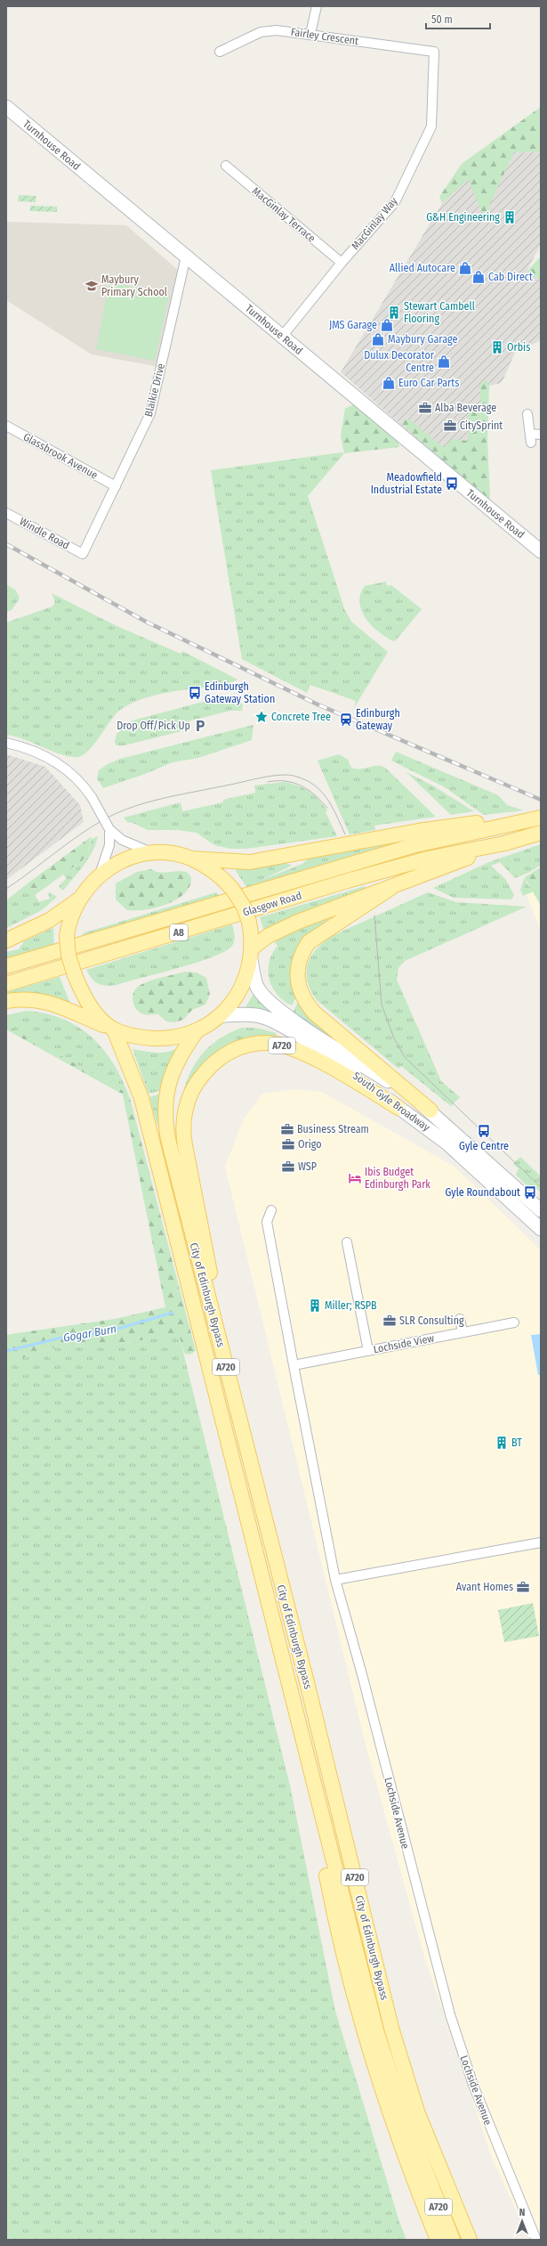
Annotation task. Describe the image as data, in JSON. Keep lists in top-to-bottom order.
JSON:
{
  "streets": {
    "main road": [
      "Glasgow Road",
      "A8",
      "A720",
      "City of Edinburgh Bypass"
    ],
    "street": [
      "Fairley Crescent",
      "Turnhouse Road",
      "MacGinlay Terrace",
      "MacGinlay Way",
      "Blaikie Drive",
      "Glassbrook Avenue",
      "Windle Road",
      "South Gyle Broadway",
      "Lochside View",
      "Lochside Avenue"
    ]
  },
  "crossings": [
    ["Fairley Crescent", "MacGinlay Way"],
    ["Turnhouse Road", "MacGinlay Way"],
    ["Turnhouse Road", "Blaikie Drive"],
    ["MacGinlay Terrace", "MacGinlay Way"],
    ["Blaikie Drive", "Glassbrook Avenue"],
    ["Blaikie Drive", "Windle Road"],
    ["A720", "South Gyle Broadway"],
    ["A720", "City of Edinburgh Bypass"]
  ],
  "water": ["Gogar Burn"],
  "places": {
    "building": [
      "G&H Engineering",
      "Stewart Cambell Flooring",
      "Orbis",
      "Miller; RSPB",
      "BT"
    ],
    "shop": [
      "Allied Autocare",
      "Cab Direct",
      "JMS Garage",
      "Maybury Garage",
      "Dulux Decorator Centre",
      "Euro Car Parts"
    ],
    "school or university": ["Maybury Primary School"],
    "office": [
      "Alba Beverage",
      "CitySprint",
      "Business Stream",
      "Origo",
      "WSP",
      "SLR Consulting",
      "Avant Homes"
    ],
    "bus stop": [
      "Meadowfield Industrial Estate",
      "Edinburgh Gateway Station",
      "Gyle Centre",
      "Gyle Roundabout"
    ],
    "place": ["Concrete Tree"],
    "station": ["Edinburgh Gateway"],
    "parking": ["Drop Off/Pick Up"],
    "hotel": ["Ibis Budget Edinburgh Park"]
  },
  "scale_bar": "50 m",
  "north": "top"
}
